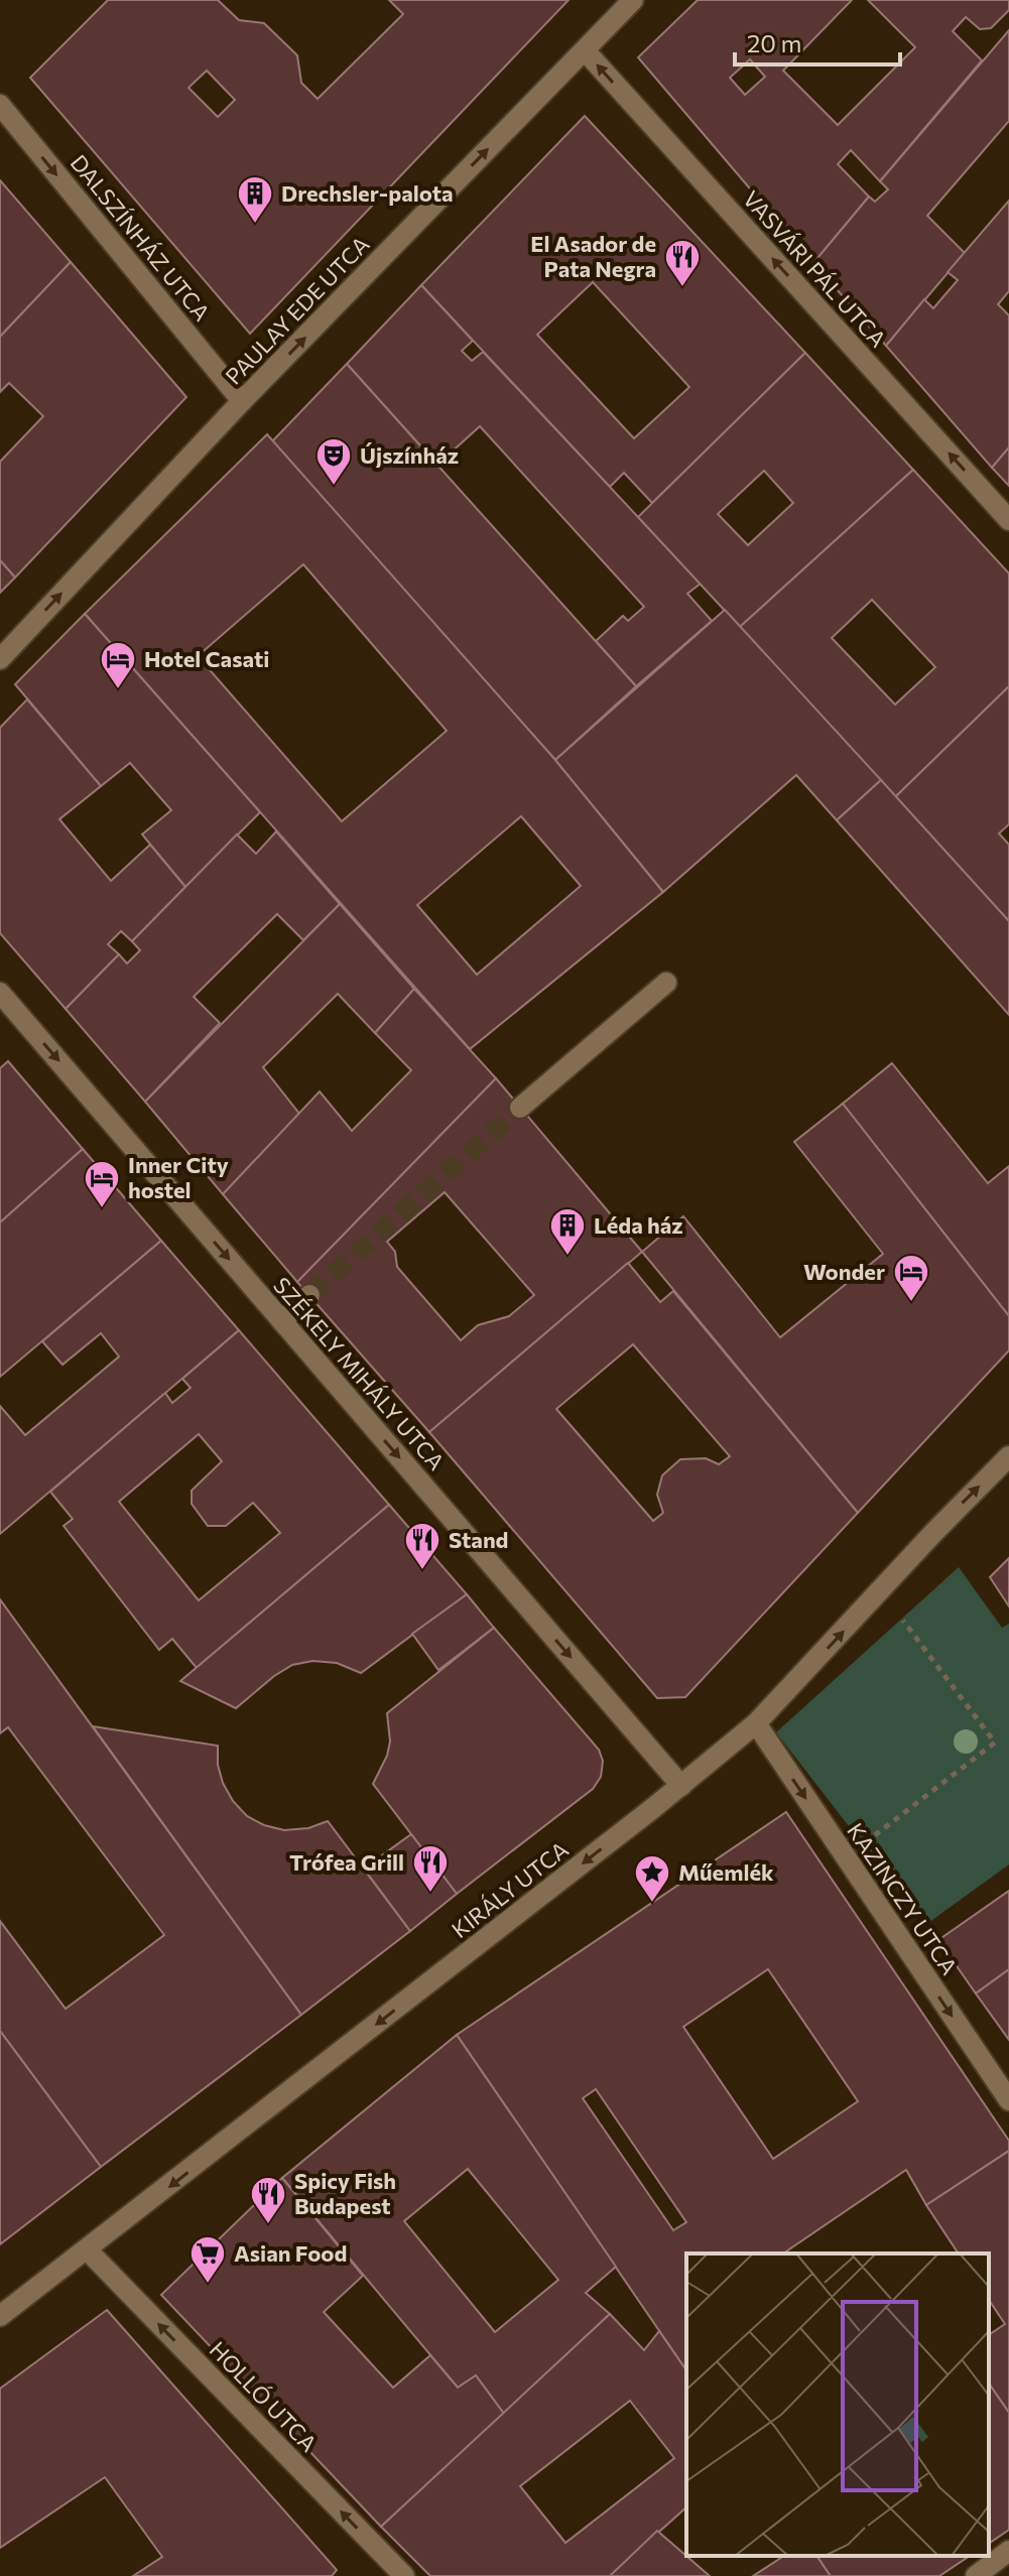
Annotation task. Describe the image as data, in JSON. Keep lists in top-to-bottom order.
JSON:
{
  "streets": {
    "street": [
      "DALSZÍNHÁZ UTCA",
      "VASVÁRI PÁL UTCA",
      "PAULAY EDE UTCA",
      "SZÉKELY MIHÁLY UTCA",
      "KIRÁLY UTCA",
      "KAZINCZY UTCA",
      "HOLLÓ UTCA"
    ]
  },
  "crossings": [
    ["DALSZÍNHÁZ UTCA", "PAULAY EDE UTCA"],
    ["VASVÁRI PÁL UTCA", "PAULAY EDE UTCA"],
    ["SZÉKELY MIHÁLY UTCA", "KIRÁLY UTCA"],
    ["KIRÁLY UTCA", "KAZINCZY UTCA"],
    ["KIRÁLY UTCA", "HOLLÓ UTCA"]
  ],
  "one_way": [
    "DALSZÍNHÁZ UTCA",
    "VASVÁRI PÁL UTCA",
    "PAULAY EDE UTCA",
    "SZÉKELY MIHÁLY UTCA",
    "KAZINCZY UTCA",
    "HOLLÓ UTCA"
  ],
  "places": {
    "building": ["Drechsler-palota", "Léda ház"],
    "restaurant": [
      "El Asador de Pata Negra",
      "Stand",
      "Trófea Grill",
      "Spicy Fish Budapest"
    ],
    "theatre": ["Újszínház"],
    "hotel": ["Hotel Casati", "Inner City hostel", "Wonder"],
    "place": ["Műemlék"],
    "supermarket": ["Asian Food"]
  },
  "scale_bar": "20 m"
}
